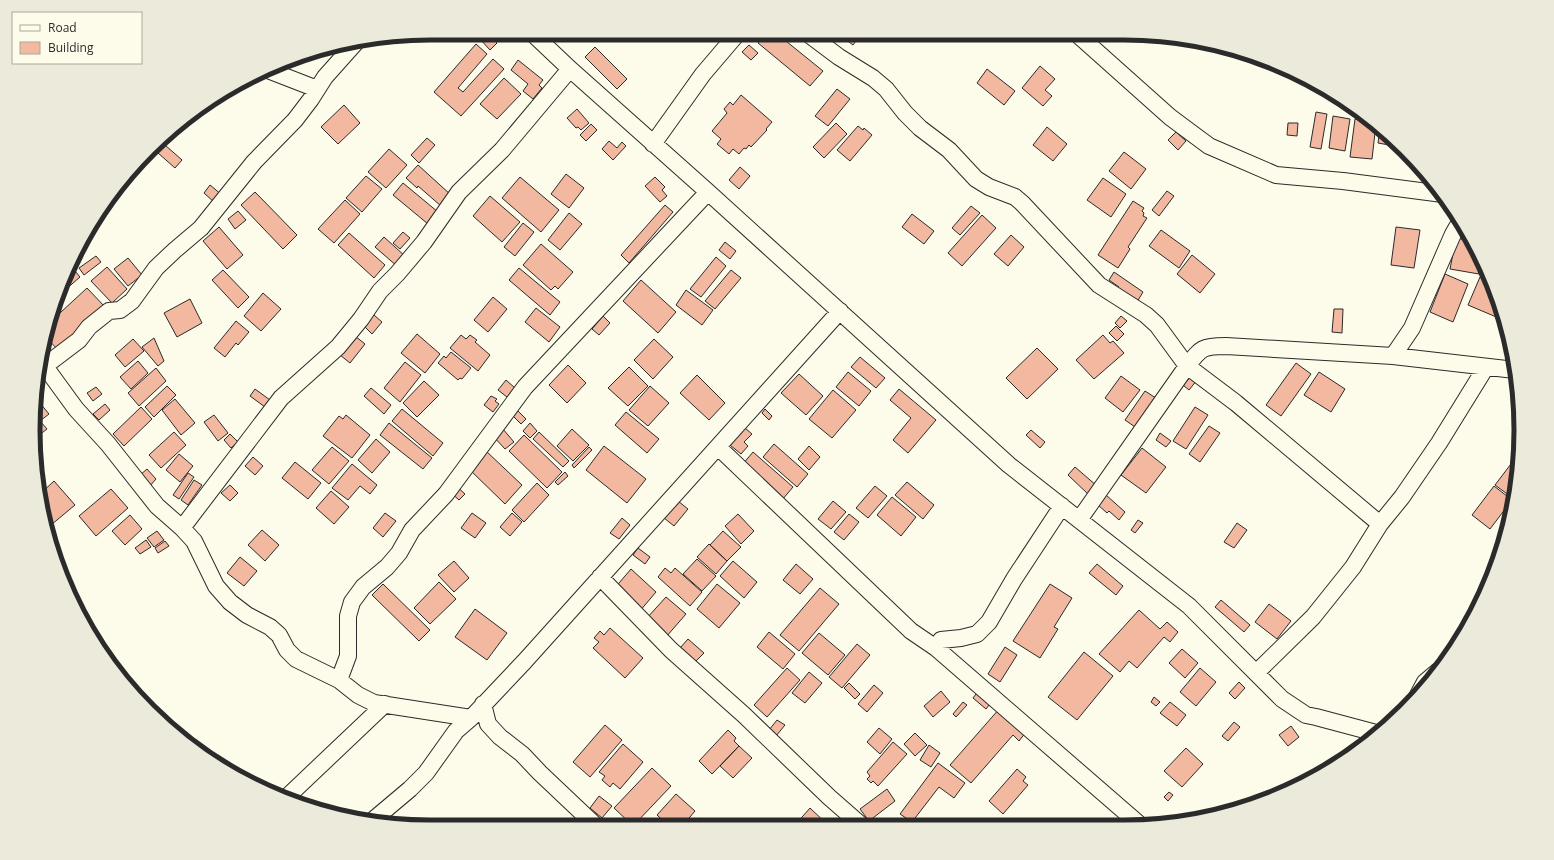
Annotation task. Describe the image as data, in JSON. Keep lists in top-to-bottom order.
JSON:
{
  "legend": ["Road", "Building"]
}
